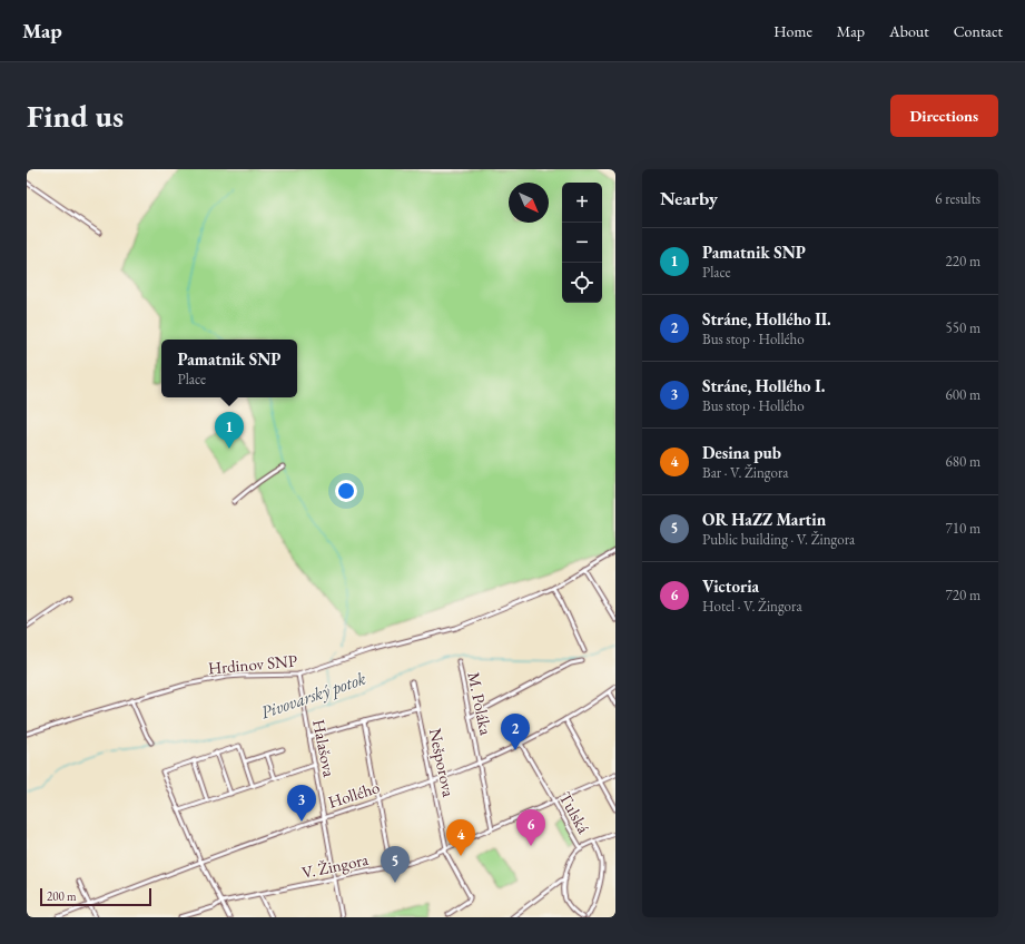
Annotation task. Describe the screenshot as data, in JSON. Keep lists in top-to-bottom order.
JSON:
{
  "streets": {
    "street": [
      "Hrdinov SNP",
      "M. Poláka",
      "Halašova",
      "Nešporova",
      "Hollého",
      "Tulská",
      "V. Žingora"
    ]
  },
  "crossings": [
    ["Hrdinov SNP", "Halašova"],
    ["M. Poláka", "Hollého"],
    ["M. Poláka", "V. Žingora"],
    ["Halašova", "Hollého"],
    ["Halašova", "V. Žingora"],
    ["Nešporova", "Hollého"],
    ["Nešporova", "V. Žingora"],
    ["Hollého", "Tulská"],
    ["Tulská", "V. Žingora"]
  ],
  "water": ["Pivovarský potok"],
  "scale_bar": "200 m",
  "north": "bottom right",
  "page": {
    "header": "Map",
    "nav": [
      "Home",
      "Map",
      "About",
      "Contact"
    ],
    "buttons": "Directions",
    "title": "Find us",
    "heading": ["Nearby", "6 results"],
    "map_buttons": ["+", "−"],
    "list": [
      {
        "mark": "1",
        "name": "Pamatnik SNP",
        "note": "Place",
        "value": "220 m"
      },
      {
        "mark": "2",
        "name": "Stráne, Hollého II.",
        "note": "Bus stop · Hollého",
        "value": "550 m"
      },
      {
        "mark": "3",
        "name": "Stráne, Hollého I.",
        "note": "Bus stop · Hollého",
        "value": "600 m"
      },
      {
        "mark": "4",
        "name": "Desina pub",
        "note": "Bar · V. Žingora",
        "value": "680 m"
      },
      {
        "mark": "5",
        "name": "OR HaZZ Martin",
        "note": "Public building · V. Žingora",
        "value": "710 m"
      },
      {
        "mark": "6",
        "name": "Victoria",
        "note": "Hotel · V. Žingora",
        "value": "720 m"
      }
    ],
    "popup": ["Pamatnik SNP", "Place"],
    "pins": [
      "1",
      "2",
      "3",
      "6",
      "4",
      "5"
    ],
    "scale": "200 m"
  }
}
